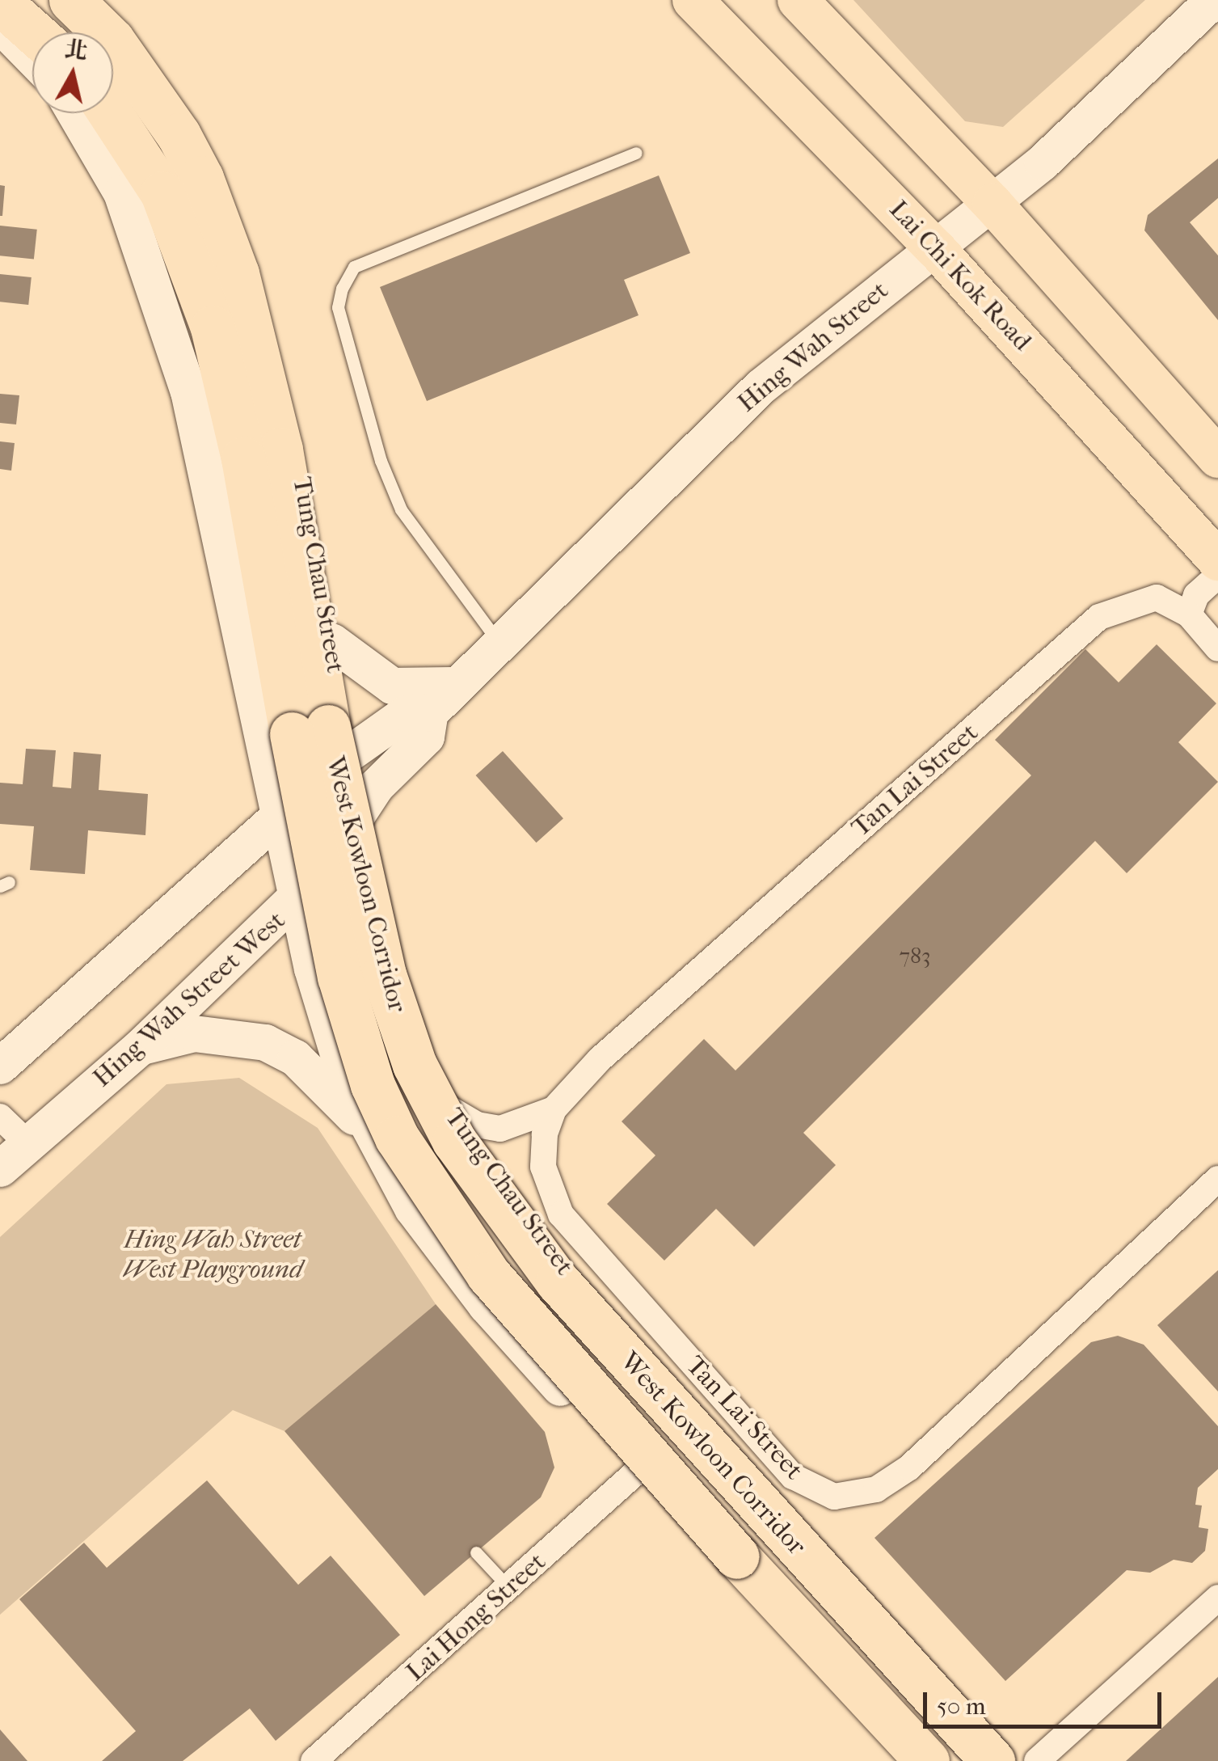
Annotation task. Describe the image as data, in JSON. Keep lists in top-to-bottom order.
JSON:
{
  "streets": {
    "highway": ["West Kowloon Corridor"],
    "main road": ["Lai Chi Kok Road"],
    "street": [
      "Hing Wah Street",
      "Tung Chau Street",
      "Tan Lai Street",
      "Hing Wah Street West",
      "Lai Hong Street"
    ]
  },
  "crossings": [
    ["Lai Chi Kok Road", "Hing Wah Street"],
    ["Hing Wah Street", "Tung Chau Street"],
    ["Hing Wah Street", "Hing Wah Street West"],
    ["Tung Chau Street", "Tan Lai Street"],
    ["Tung Chau Street", "West Kowloon Corridor"],
    ["Tung Chau Street", "Hing Wah Street West"]
  ],
  "parks": ["Hing Wah Street West Playground"],
  "house_numbers": ["783"],
  "scale_bar": "50 m",
  "north": "top"
}
